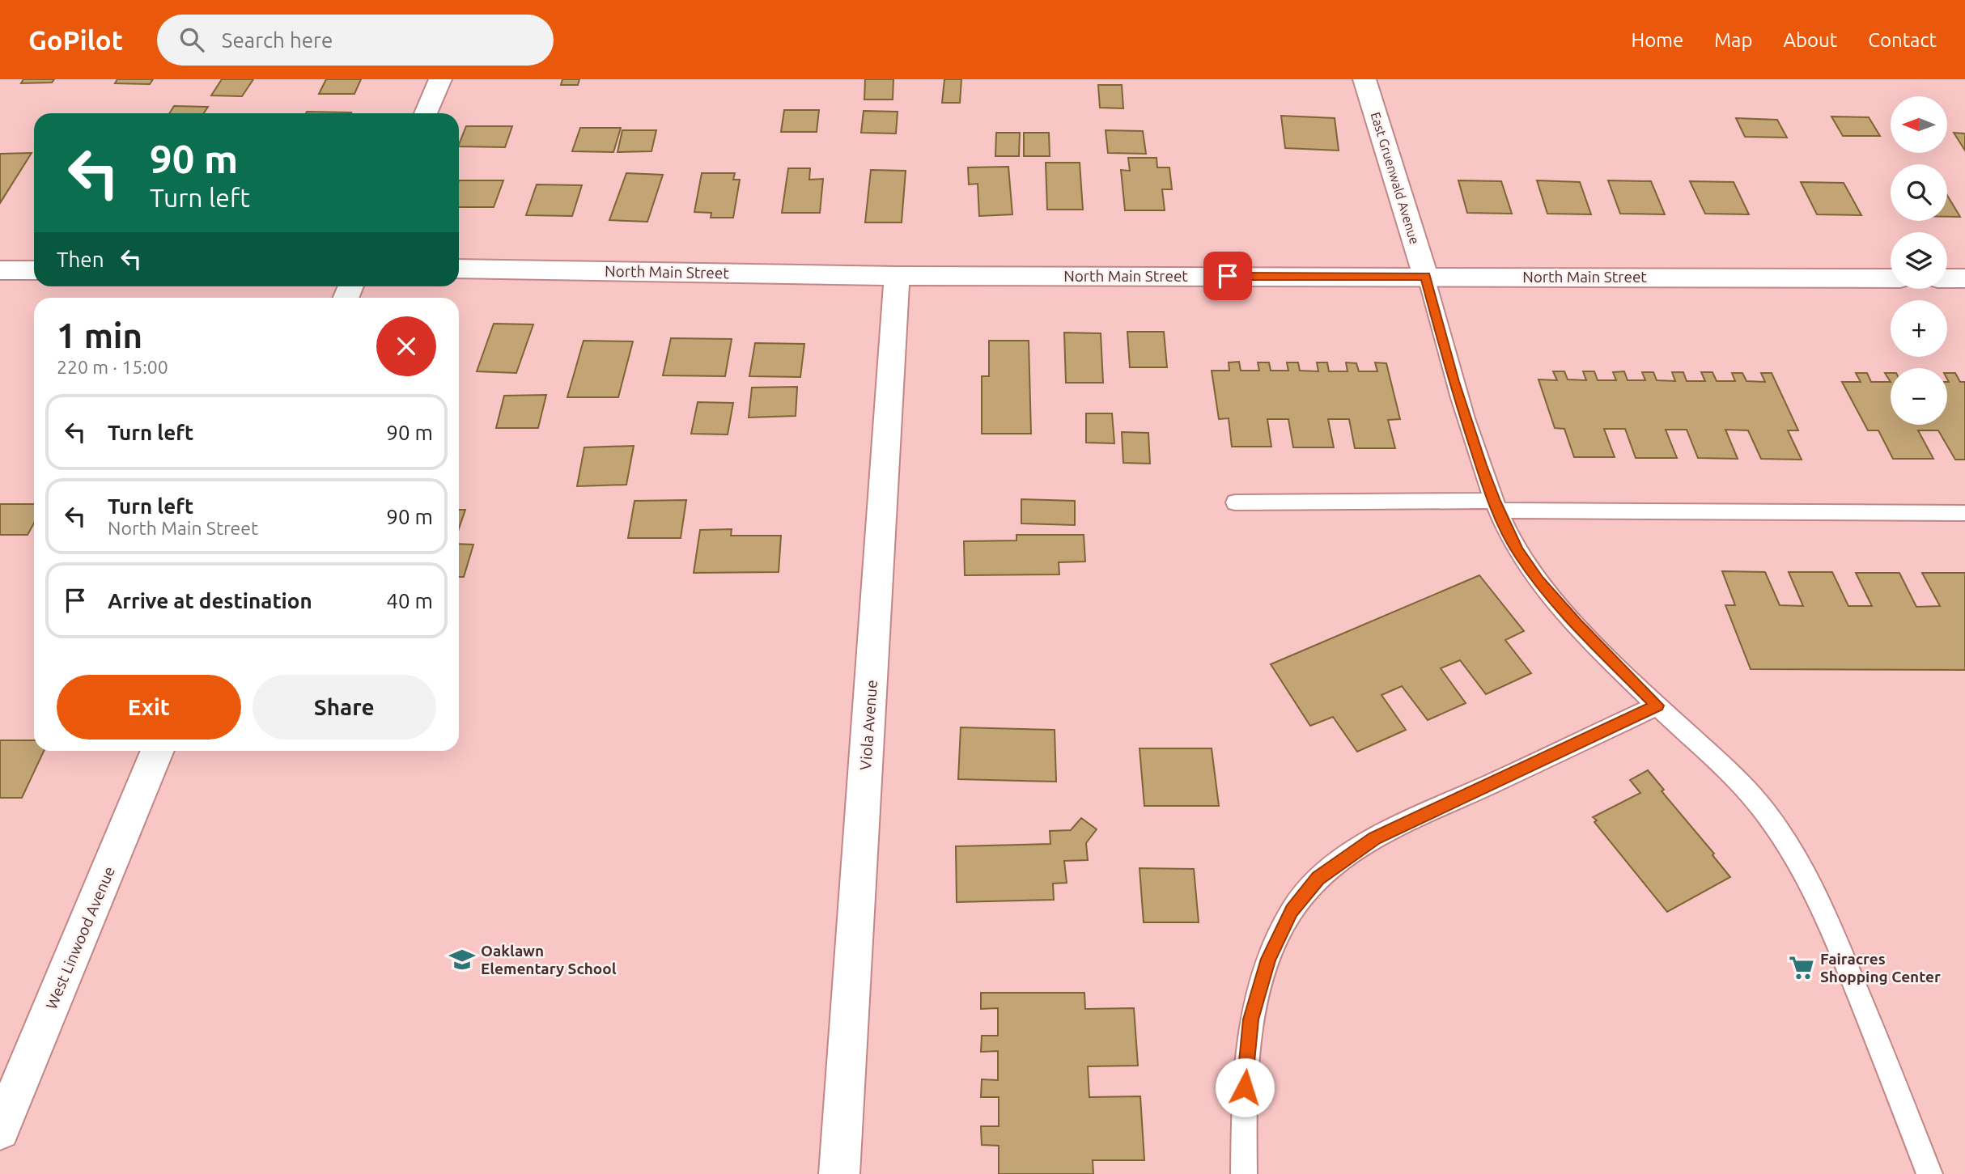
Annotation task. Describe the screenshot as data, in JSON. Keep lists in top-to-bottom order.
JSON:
{
  "streets": {
    "street": [
      "East Gruenwald Avenue",
      "North Main Street",
      "Viola Avenue",
      "West Linwood Avenue"
    ]
  },
  "crossings": [
    ["East Gruenwald Avenue", "North Main Street"],
    ["North Main Street", "Viola Avenue"]
  ],
  "places": {
    "school or university": ["Oaklawn Elementary School"],
    "supermarket": ["Fairacres Shopping Center"]
  },
  "north": "left",
  "page": {
    "header": "GoPilot",
    "search": "Search here",
    "nav": [
      "Home",
      "Map",
      "About",
      "Contact"
    ],
    "map_buttons": ["+", "−"],
    "turn": ["90 m", "Turn left"],
    "then": "Then",
    "heading": ["1 min", "220 m · 15:00"],
    "list": [
      {
        "name": "Turn left",
        "value": "90 m"
      },
      {
        "name": "Turn left",
        "note": "North Main Street",
        "value": "90 m"
      },
      {
        "name": "Arrive at destination",
        "value": "40 m"
      }
    ],
    "buttons": ["Exit", "Share"]
  }
}
